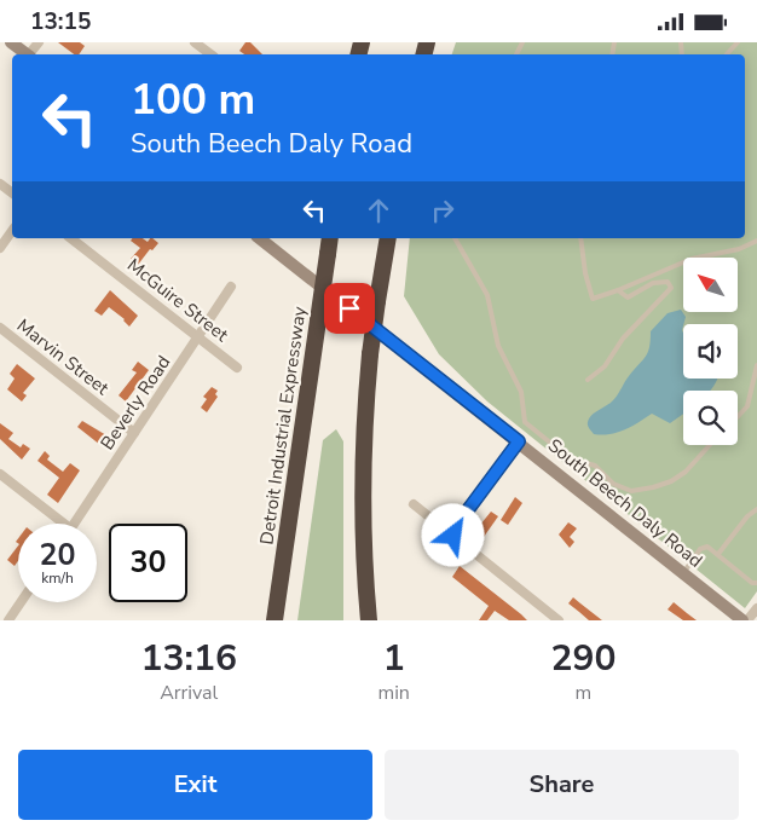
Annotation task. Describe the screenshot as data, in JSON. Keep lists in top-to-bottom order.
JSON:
{
  "streets": {
    "highway": ["Detroit Industrial Expressway"],
    "street": [
      "McGuire Street",
      "Marvin Street",
      "Beverly Road",
      "South Beech Daly Road"
    ]
  },
  "crossings": [
    ["McGuire Street", "Beverly Road"],
    ["Marvin Street", "Beverly Road"]
  ],
  "north": "top left",
  "page": {
    "status": "13:15",
    "turn": ["100 m", "South Beech Daly Road"],
    "speed": "20 km/h",
    "limit": "30",
    "eta": [
      "13:16",
      "Arrival",
      "1",
      "min",
      "290",
      "m"
    ],
    "buttons": ["Exit", "Share"]
  }
}
